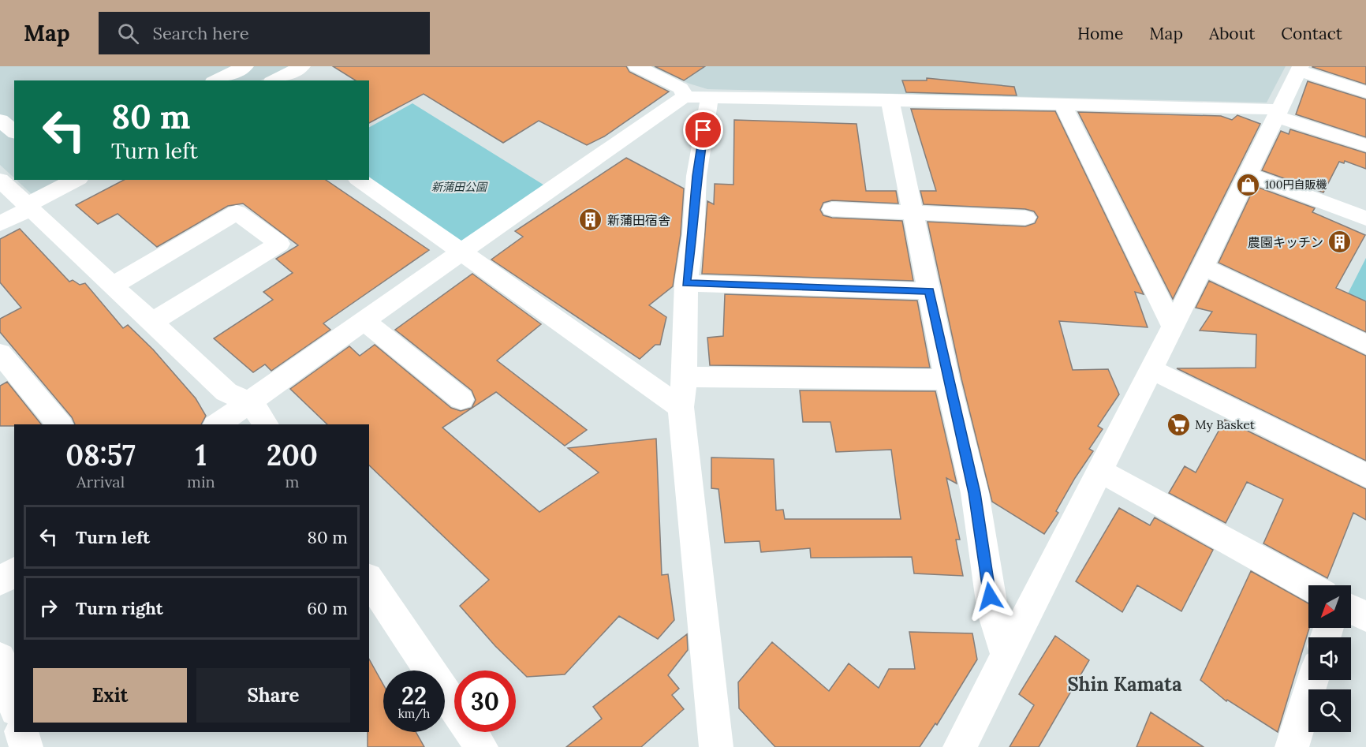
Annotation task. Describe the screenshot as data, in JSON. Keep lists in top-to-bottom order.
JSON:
{
  "districts": ["Shin Kamata"],
  "parks": ["新蒲田公園"],
  "places": {
    "shop": ["100円自販機"],
    "building": ["新蒲田宿舎", "農園キッチン"],
    "supermarket": ["My Basket"]
  },
  "north": "bottom left",
  "page": {
    "header": "Map",
    "search": "Search here",
    "nav": [
      "Home",
      "Map",
      "About",
      "Contact"
    ],
    "turn": ["80 m", "Turn left"],
    "eta": [
      "08:57",
      "Arrival",
      "1",
      "min",
      "200",
      "m"
    ],
    "list": [
      {
        "name": "Turn left",
        "value": "80 m"
      },
      {
        "name": "Turn right",
        "value": "60 m"
      }
    ],
    "buttons": ["Exit", "Share"],
    "speed": "22 km/h",
    "limit": "30"
  }
}
